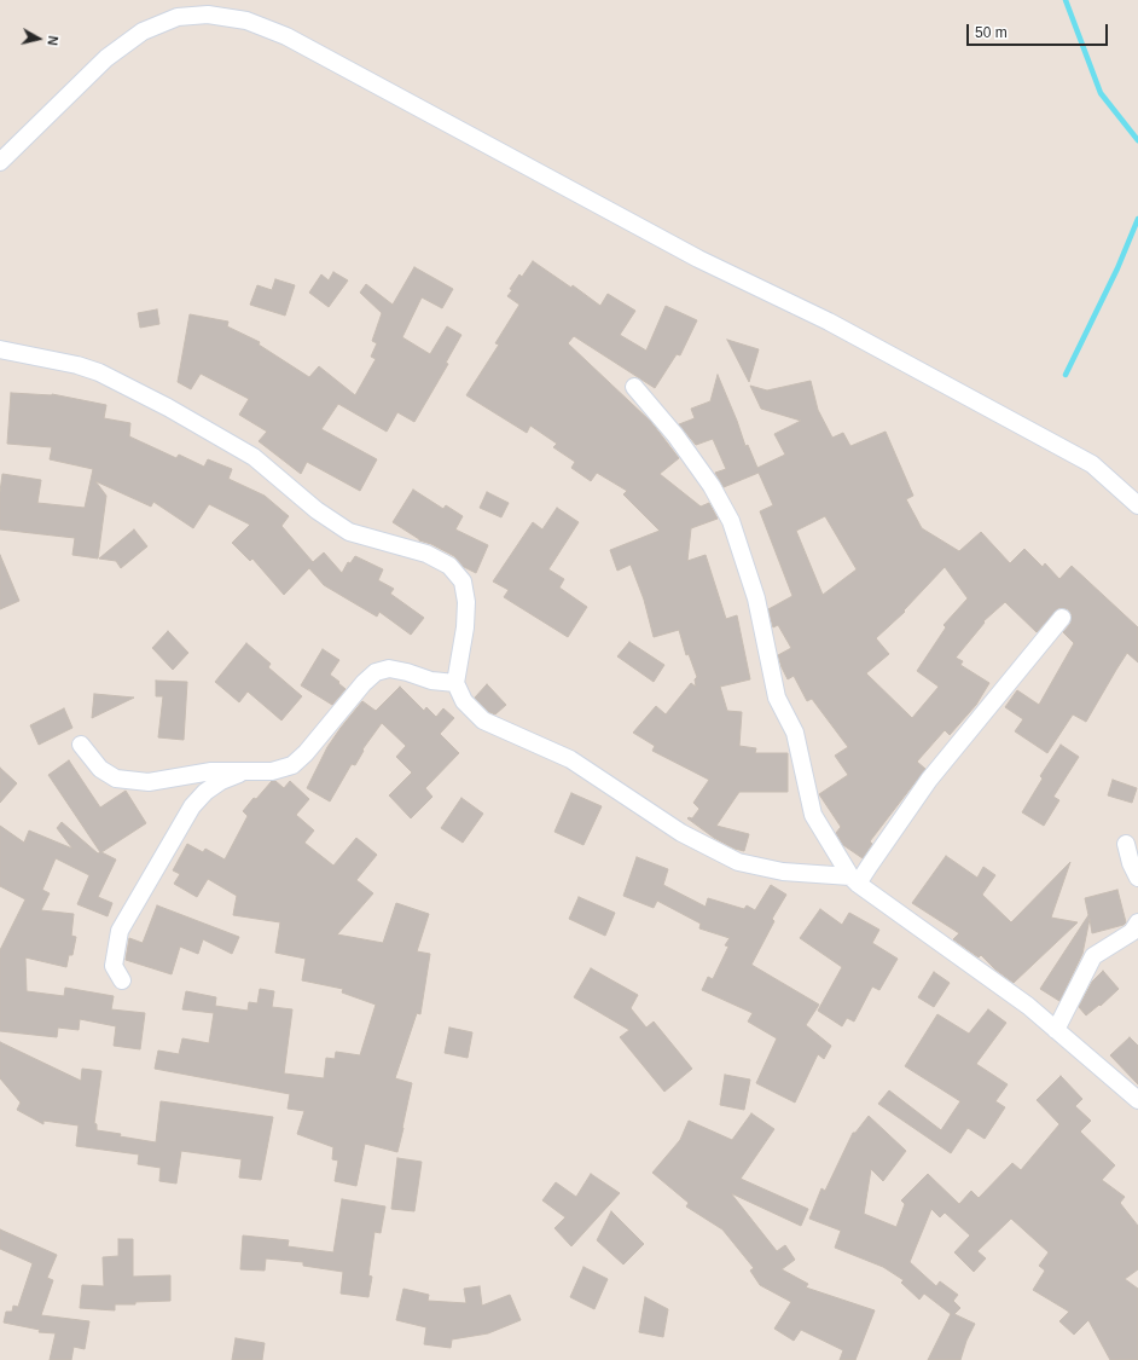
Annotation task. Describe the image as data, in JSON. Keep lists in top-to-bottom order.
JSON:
{
  "scale_bar": "50 m",
  "north": "right"
}
